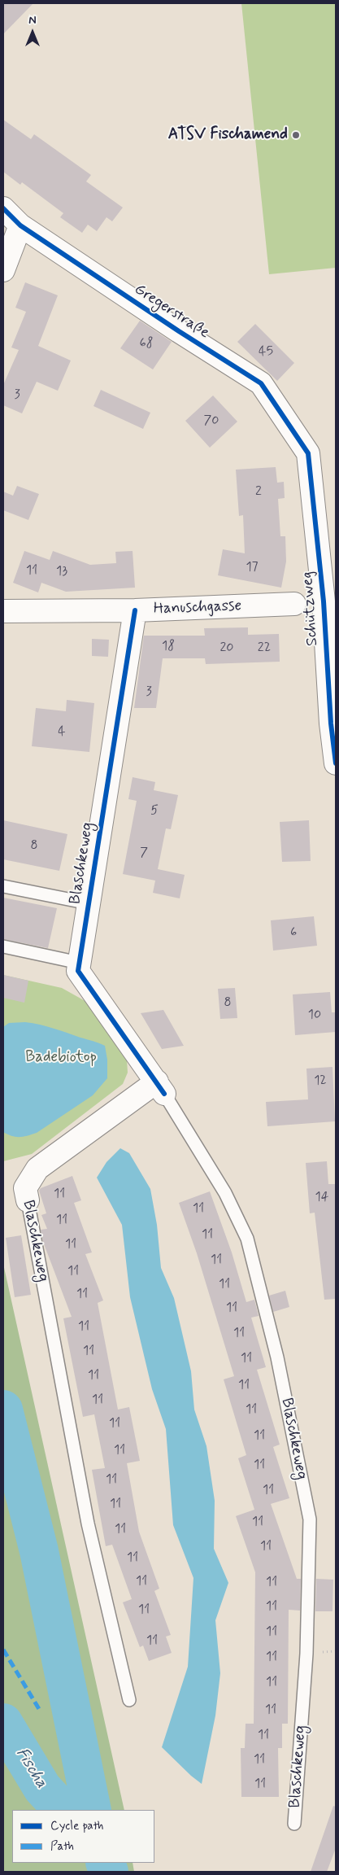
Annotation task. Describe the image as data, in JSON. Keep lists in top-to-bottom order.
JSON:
{
  "streets": {
    "street": [
      "Gregerstraße",
      "Hanuschgasse",
      "Schützweg",
      "Blaschkeweg"
    ]
  },
  "crossings": [
    ["Gregerstraße", "Schützweg"],
    ["Hanuschgasse", "Blaschkeweg"]
  ],
  "water": ["Fischa"],
  "parks": ["Badebiotop"],
  "places": ["ATSV Fischamend"],
  "house_numbers": [
    "68",
    "45",
    "3",
    "70",
    "2",
    "17",
    "11",
    "13",
    "18",
    "20",
    "22",
    "3",
    "4",
    "5",
    "8",
    "7",
    "6",
    "8",
    "10",
    "12",
    "11",
    "14",
    "11",
    "11",
    "11",
    "11",
    "11",
    "11",
    "11",
    "11",
    "11",
    "11",
    "11",
    "11",
    "11",
    "11",
    "11",
    "11",
    "11",
    "11",
    "11",
    "11",
    "11",
    "11",
    "11",
    "11",
    "11",
    "11",
    "11",
    "11",
    "11",
    "11",
    "11",
    "11",
    "11",
    "11",
    "11",
    "11",
    "11",
    "11",
    "11",
    "11"
  ],
  "legend": ["Cycle path", "Path"],
  "north": "top"
}
